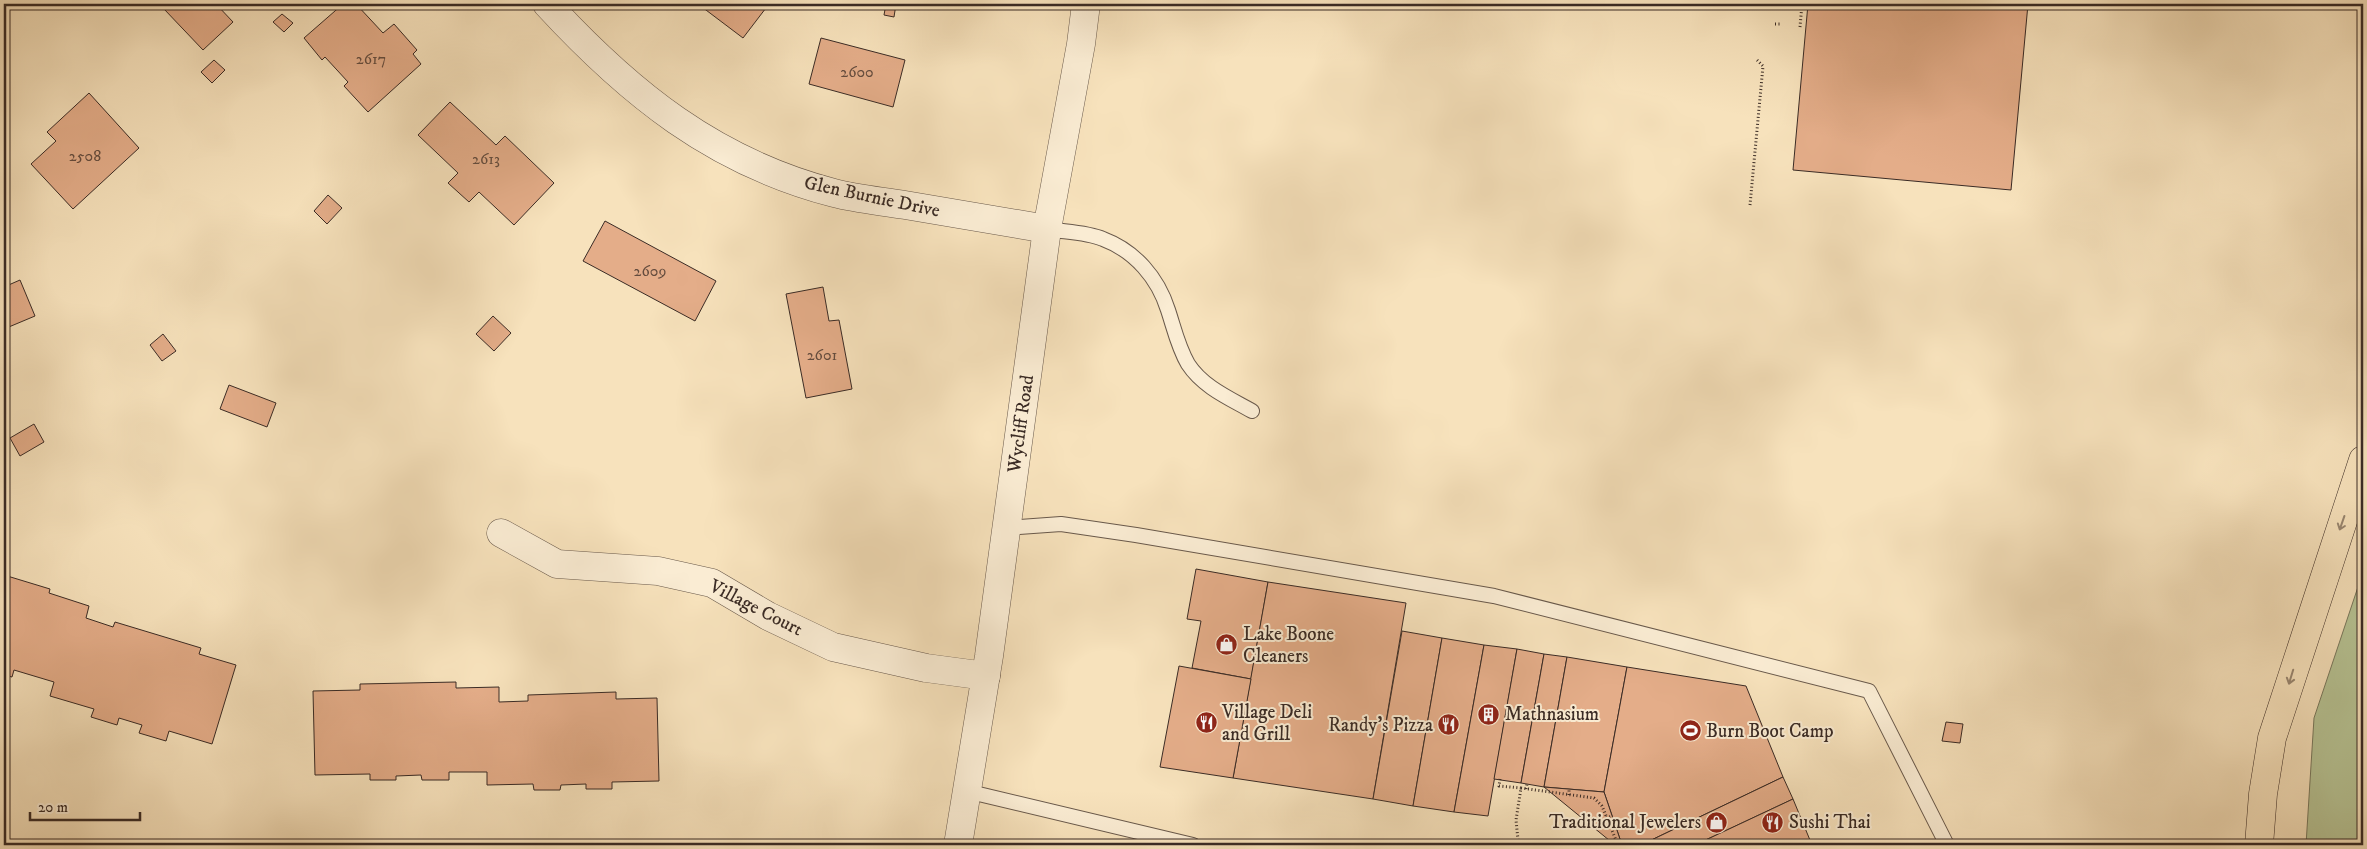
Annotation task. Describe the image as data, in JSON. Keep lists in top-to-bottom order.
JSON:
{
  "streets": {
    "street": ["Glen Burnie Drive", "Wycliff Road", "Village Court"]
  },
  "crossings": [
    ["Glen Burnie Drive", "Wycliff Road"],
    ["Wycliff Road", "Village Court"]
  ],
  "places": {
    "shop": ["Lake Boone Cleaners", "Traditional Jewelers"],
    "building": ["Mathnasium"],
    "restaurant": ["Village Deli and Grill", "Randy's Pizza", "Sushi Thai"],
    "sports": ["Burn Boot Camp"]
  },
  "house_numbers": [
    "2617",
    "2600",
    "2508",
    "2613",
    "2609",
    "2601"
  ],
  "scale_bar": "20 m"
}
